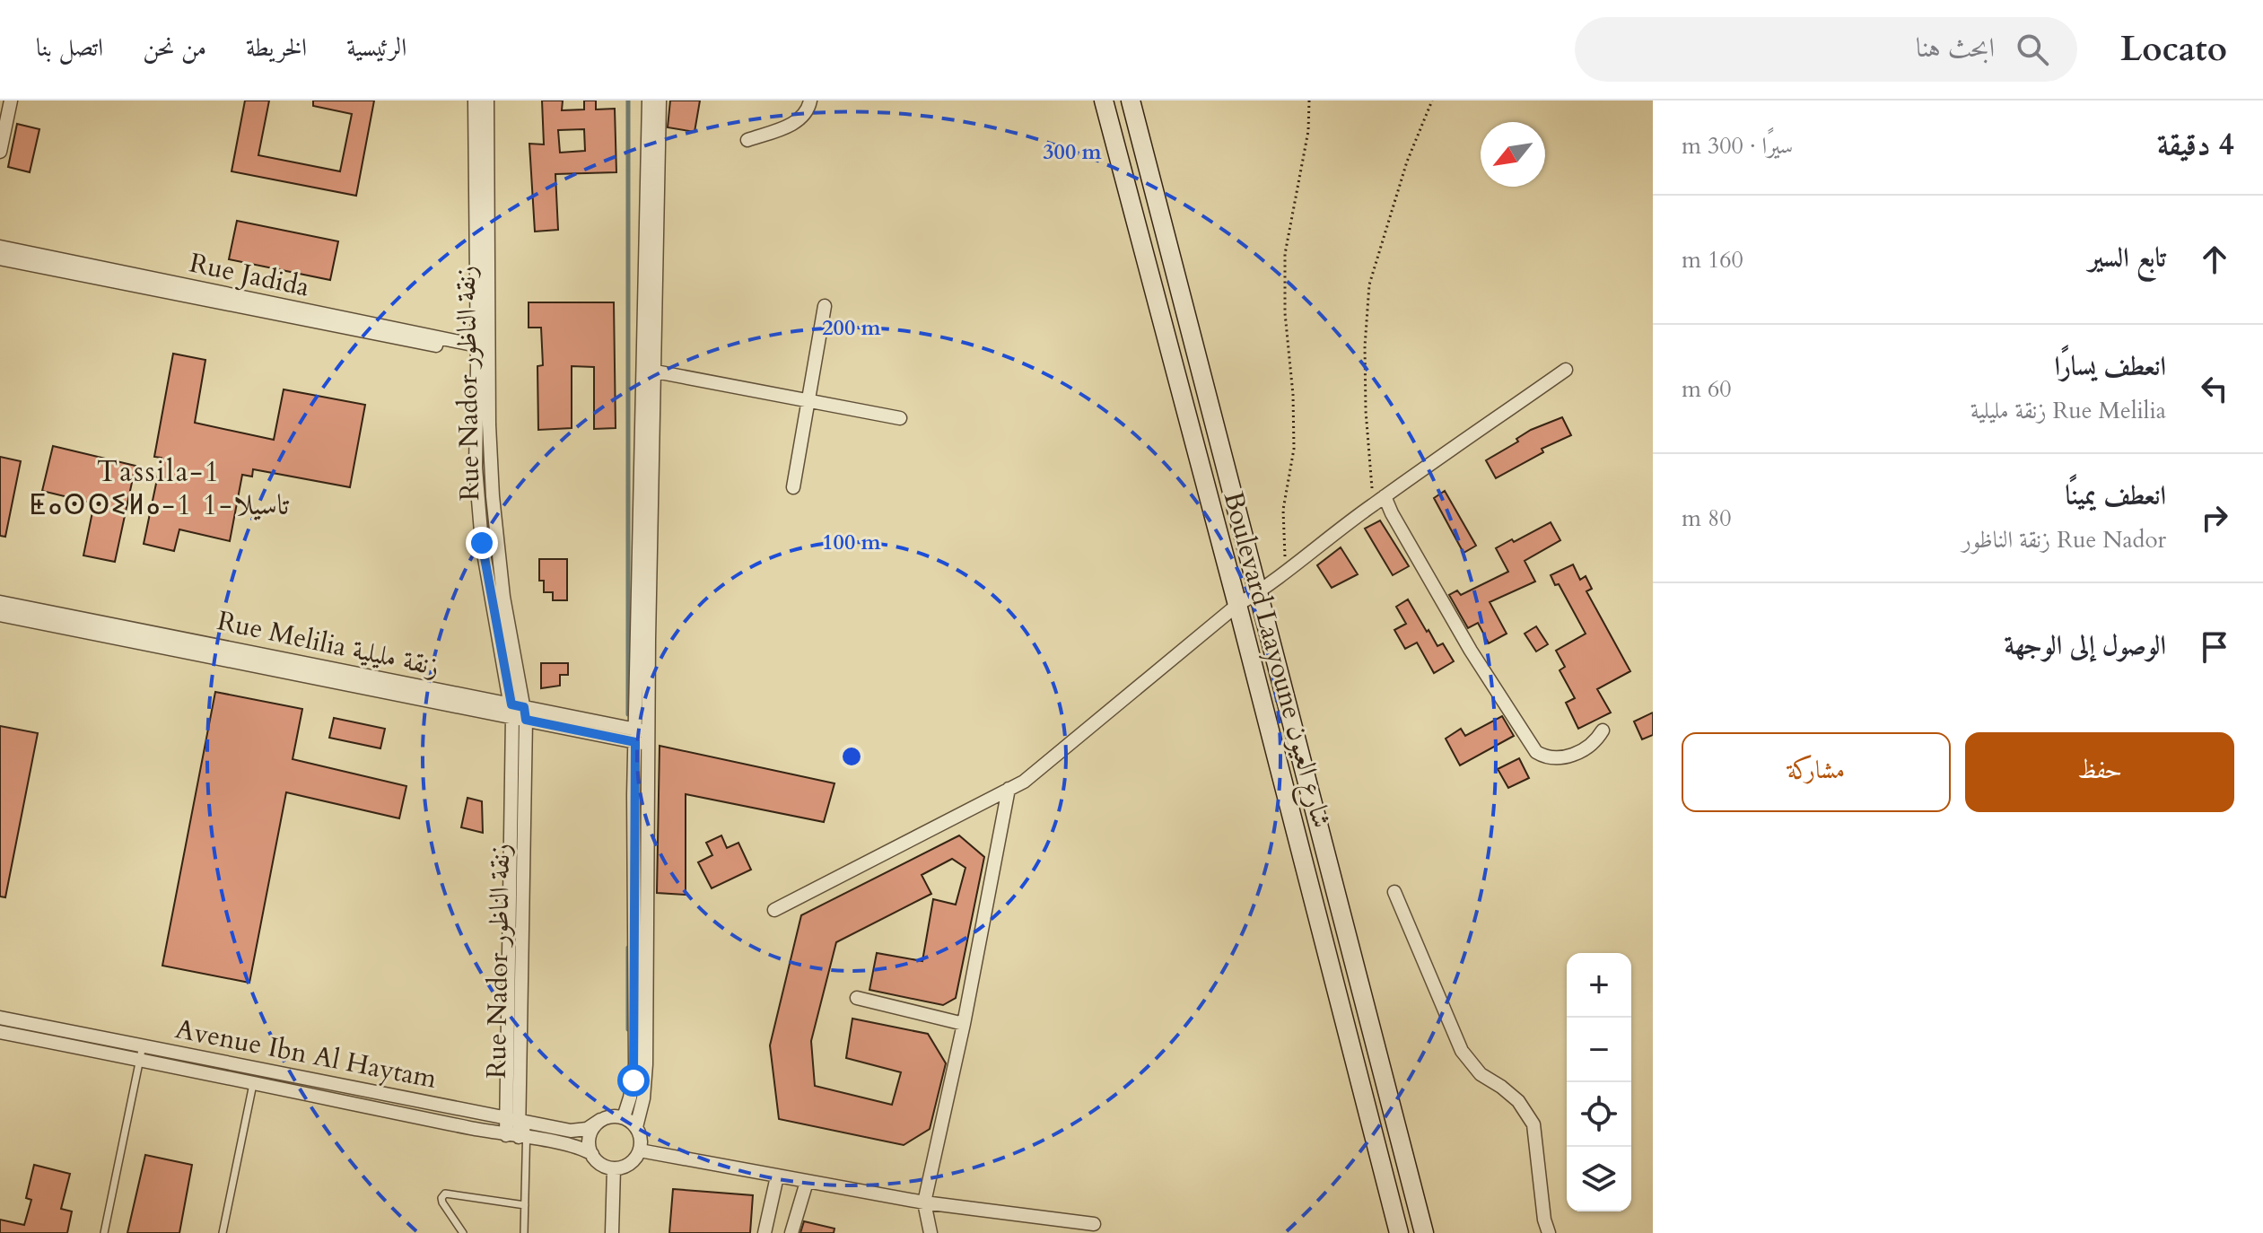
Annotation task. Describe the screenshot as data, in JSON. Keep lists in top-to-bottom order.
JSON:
{
  "streets": {
    "street": [
      "Rue Jadida",
      "Rue Nador زنقة الناظور",
      "Rue Melilia زنقة مليلية",
      "Boulevard Laayoune شارع العيون",
      "Avenue Ibn Al Haytam"
    ]
  },
  "crossings": [
    ["Rue Jadida", "Rue Nador زنقة الناظور"],
    ["Rue Nador زنقة الناظور", "Rue Melilia زنقة مليلية"],
    ["Rue Nador زنقة الناظور", "Avenue Ibn Al Haytam"]
  ],
  "districts": ["Tassila-1 ⵟⴰⵙⵙⵉⵍⴰ-1 1-تاسيلا"],
  "north": "bottom left",
  "page": {
    "header": "Locato",
    "search": "ابحث هنا",
    "nav": [
      "الرئيسية",
      "الخريطة",
      "من نحن",
      "اتصل بنا"
    ],
    "heading": ["4 دقيقة", "سيرًا · 300 m"],
    "list": [
      ["تابع السير", "160 m"],
      ["انعطف يسارًا", "Rue Melilia زنقة مليلية", "60 m"],
      ["انعطف يمينًا", "Rue Nador زنقة الناظور", "80 m"],
      "الوصول إلى الوجهة"
    ],
    "buttons": ["حفظ", "مشاركة"],
    "map_buttons": ["+", "−"]
  },
  "rings": ["300 m", "200 m", "100 m"]
}
